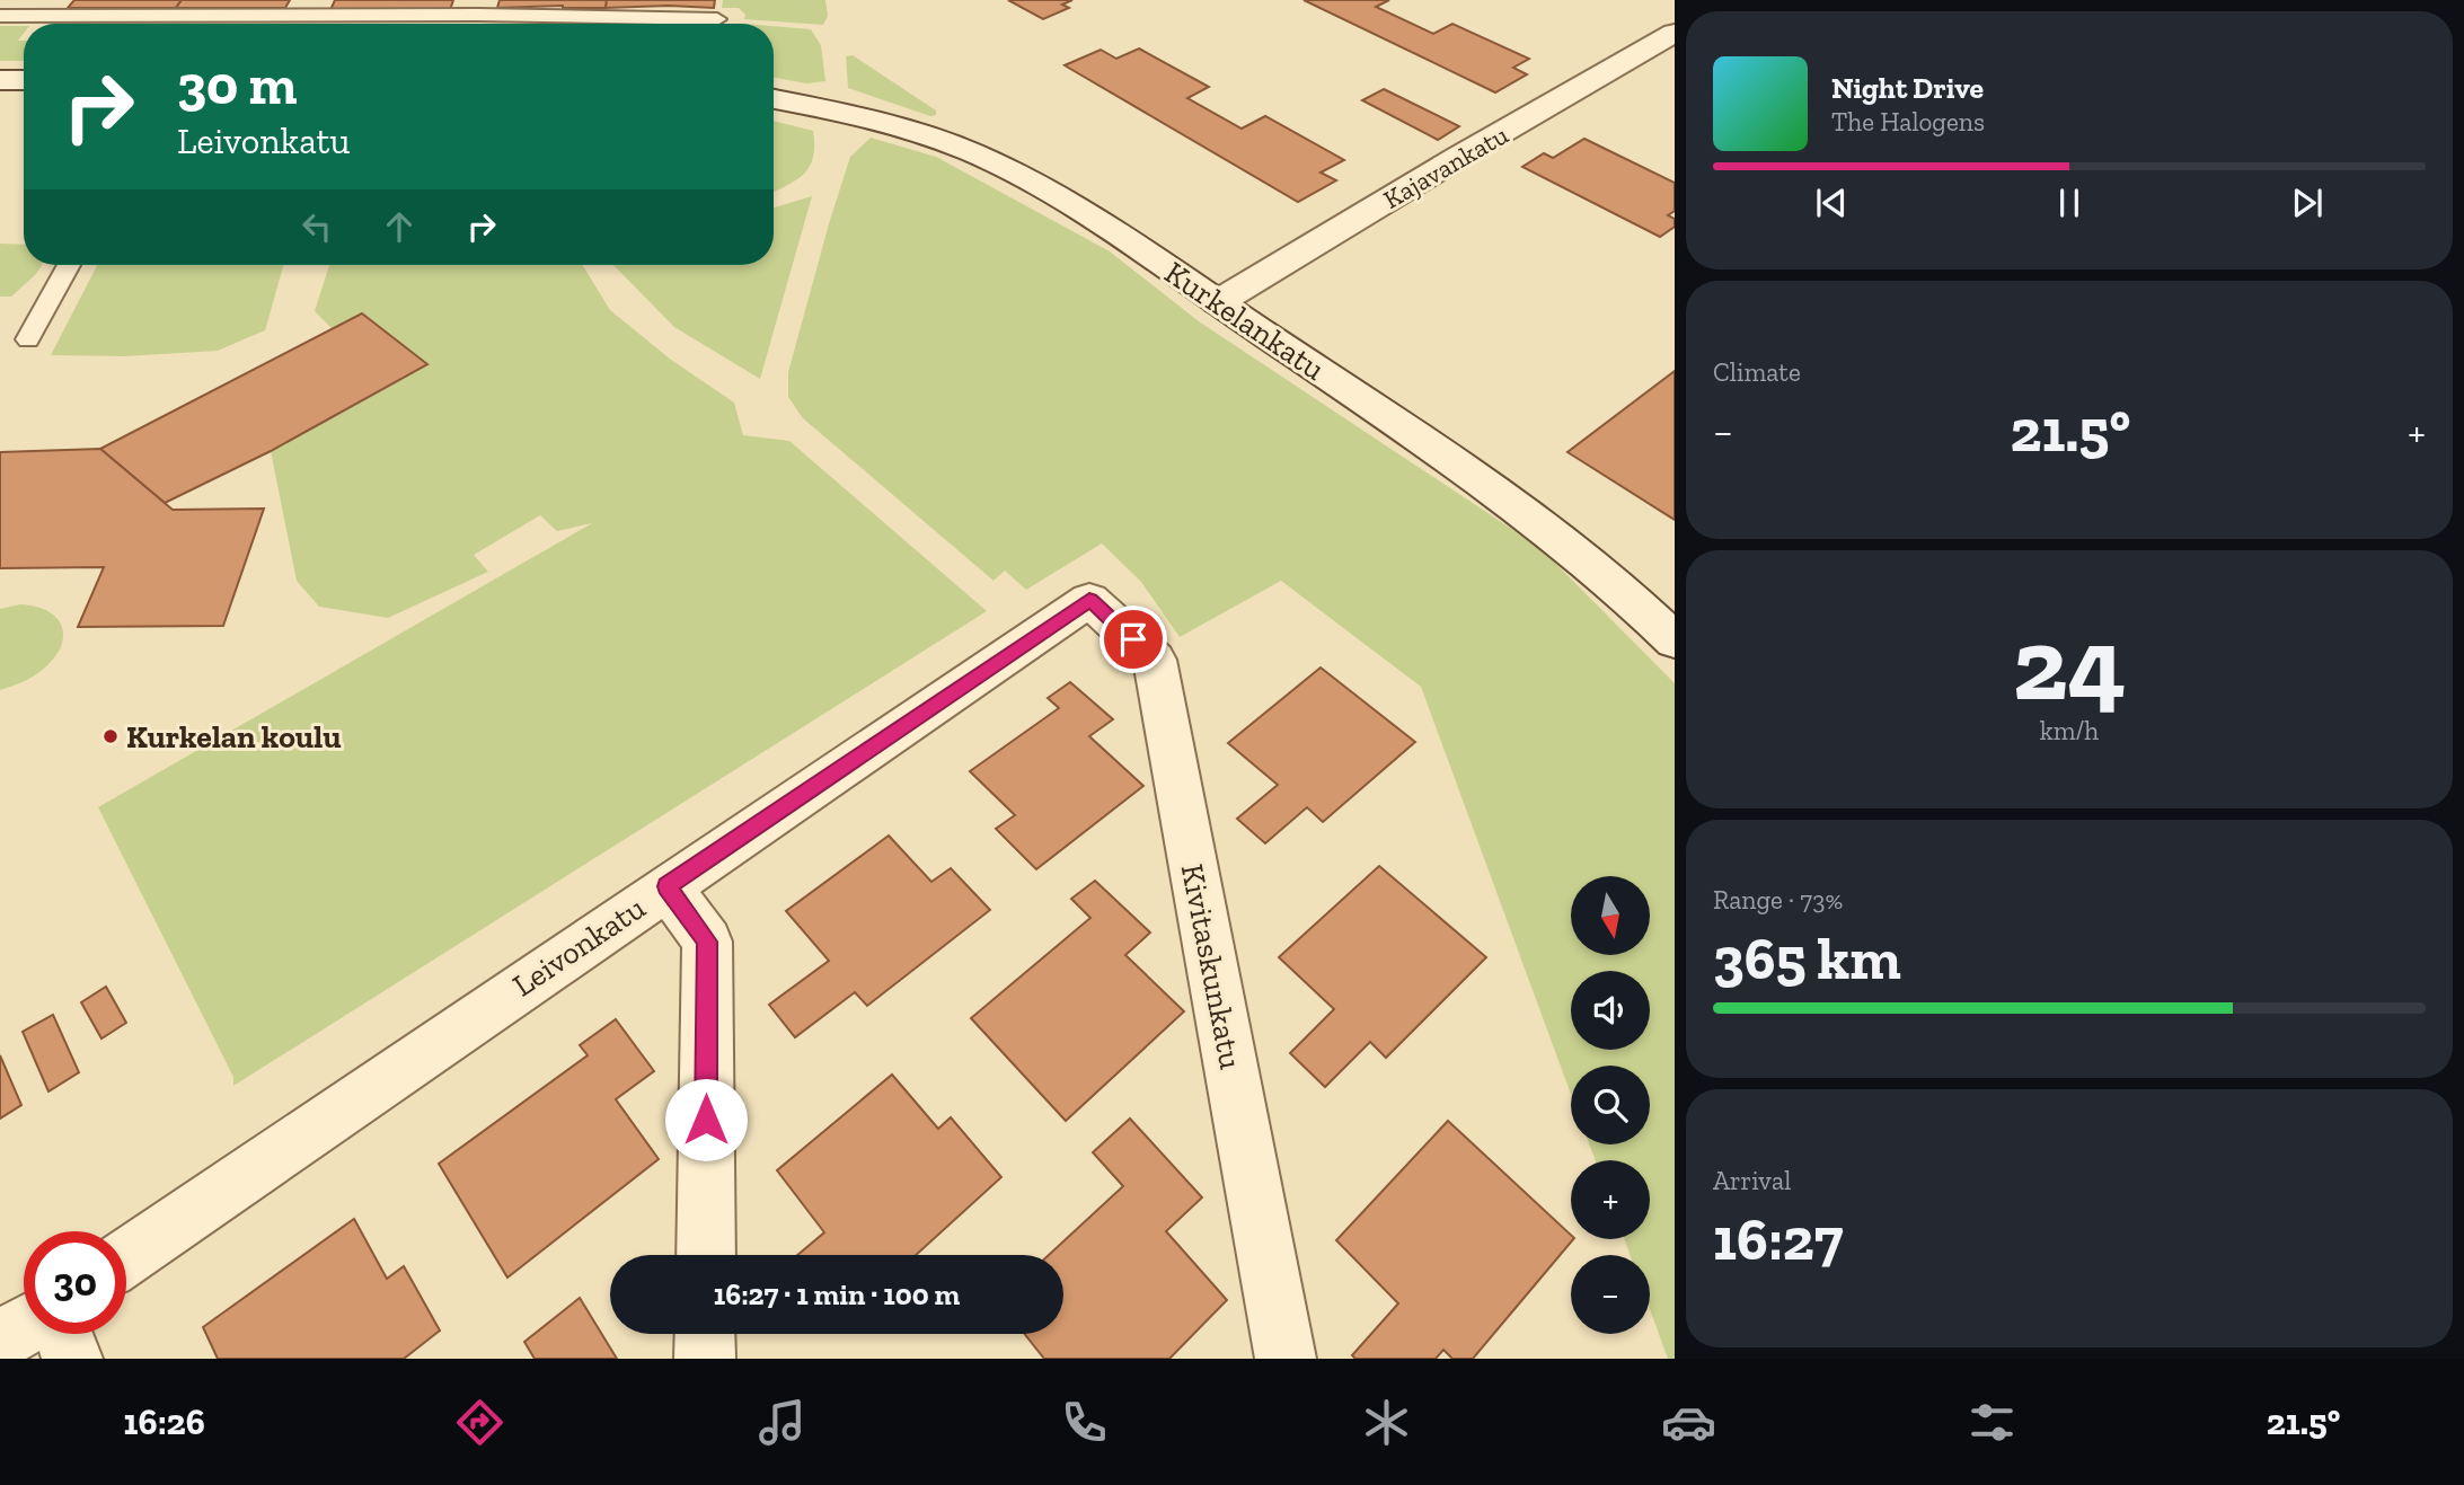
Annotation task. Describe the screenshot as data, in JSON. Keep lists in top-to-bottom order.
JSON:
{
  "streets": {
    "street": [
      "Kajavankatu",
      "Kurkelankatu",
      "Leivonkatu",
      "Kivitaskunkatu"
    ]
  },
  "crossings": [
    ["Kajavankatu", "Kurkelankatu"],
    ["Leivonkatu", "Kivitaskunkatu"]
  ],
  "places": ["Kurkelan koulu"],
  "north": "bottom",
  "page": {
    "turn": ["30 m", "Leivonkatu"],
    "song": ["Night Drive", "The Halogens"],
    "tile": [
      "Climate",
      ["24", "km/h"],
      ["Range · 73%", "365 km"],
      ["Arrival", "16:27"]
    ],
    "heat": ["−", "21.5°", "+"],
    "map_buttons": ["+", "−"],
    "limit": "30",
    "trip": "16:27 · 1 min · 100 m",
    "tabs": ["16:26", "21.5°"]
  }
}
